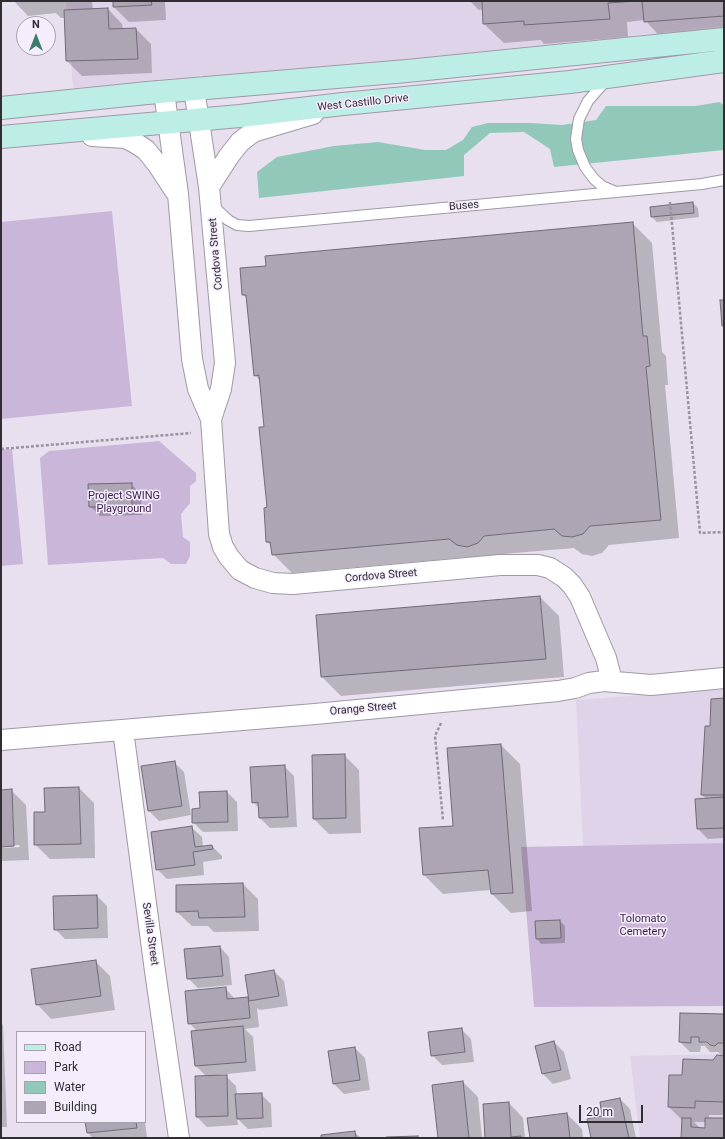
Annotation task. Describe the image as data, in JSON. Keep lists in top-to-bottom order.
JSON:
{
  "streets": {
    "main road": ["West Castillo Drive"],
    "street": ["Cordova Street", "Orange Street", "Sevilla Street"],
    "lane": ["Buses"]
  },
  "crossings": [
    ["West Castillo Drive", "Cordova Street"],
    ["Buses", "Cordova Street"],
    ["Cordova Street", "Orange Street"],
    ["Orange Street", "Sevilla Street"]
  ],
  "parks": ["Project SWING Playground", "Tolomato Cemetery"],
  "legend": [
    "Road",
    "Park",
    "Water",
    "Building"
  ],
  "scale_bar": "20 m",
  "north": "top"
}
